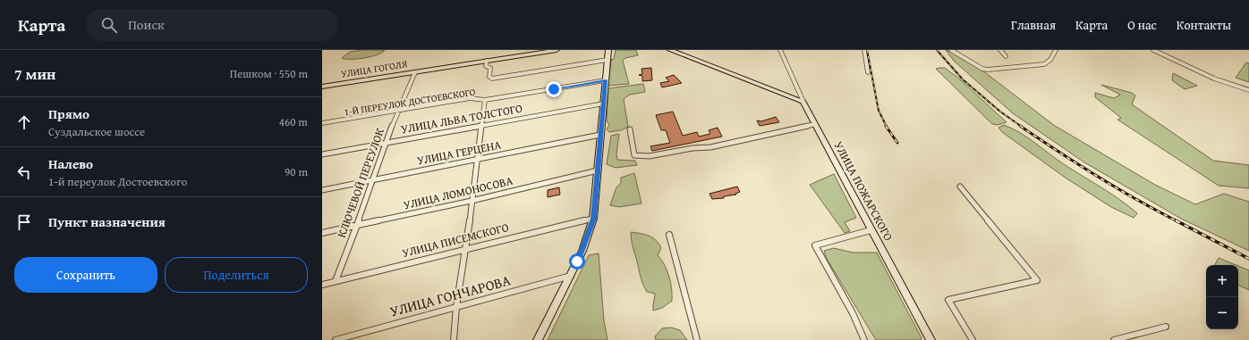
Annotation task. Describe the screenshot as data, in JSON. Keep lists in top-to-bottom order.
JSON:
{
  "streets": {
    "street": [
      "УЛИЦА ГОГОЛЯ",
      "1-Й ПЕРЕУЛОК ДОСТОЕВСКОГО",
      "УЛИЦА ЛЬВА ТОЛСТОГО",
      "УЛИЦА ГЕРЦЕНА",
      "КЛЮЧЕВОЙ ПЕРЕУЛОК",
      "УЛИЦА ПОЖАРСКОГО",
      "УЛИЦА ЛОМОНОСОВА",
      "УЛИЦА ПИСЕМСКОГО",
      "УЛИЦА ГОНЧАРОВА"
    ]
  },
  "crossings": [
    ["УЛИЦА ГОГОЛЯ", "КЛЮЧЕВОЙ ПЕРЕУЛОК"],
    ["1-Й ПЕРЕУЛОК ДОСТОЕВСКОГО", "КЛЮЧЕВОЙ ПЕРЕУЛОК"],
    ["УЛИЦА ЛЬВА ТОЛСТОГО", "КЛЮЧЕВОЙ ПЕРЕУЛОК"],
    ["УЛИЦА ГЕРЦЕНА", "КЛЮЧЕВОЙ ПЕРЕУЛОК"],
    ["КЛЮЧЕВОЙ ПЕРЕУЛОК", "УЛИЦА ЛОМОНОСОВА"],
    ["КЛЮЧЕВОЙ ПЕРЕУЛОК", "УЛИЦА ПИСЕМСКОГО"]
  ],
  "page": {
    "header": "Карта",
    "search": "Поиск",
    "nav": [
      "Главная",
      "Карта",
      "О нас",
      "Контакты"
    ],
    "heading": ["7 мин", "Пешком · 550 m"],
    "list": [
      ["Прямо", "Суздальское шоссе", "460 m"],
      ["Налево", "1-й переулок Достоевского", "90 m"],
      "Пункт назначения"
    ],
    "buttons": ["Сохранить", "Поделиться"],
    "map_buttons": ["+", "−"]
  }
}
